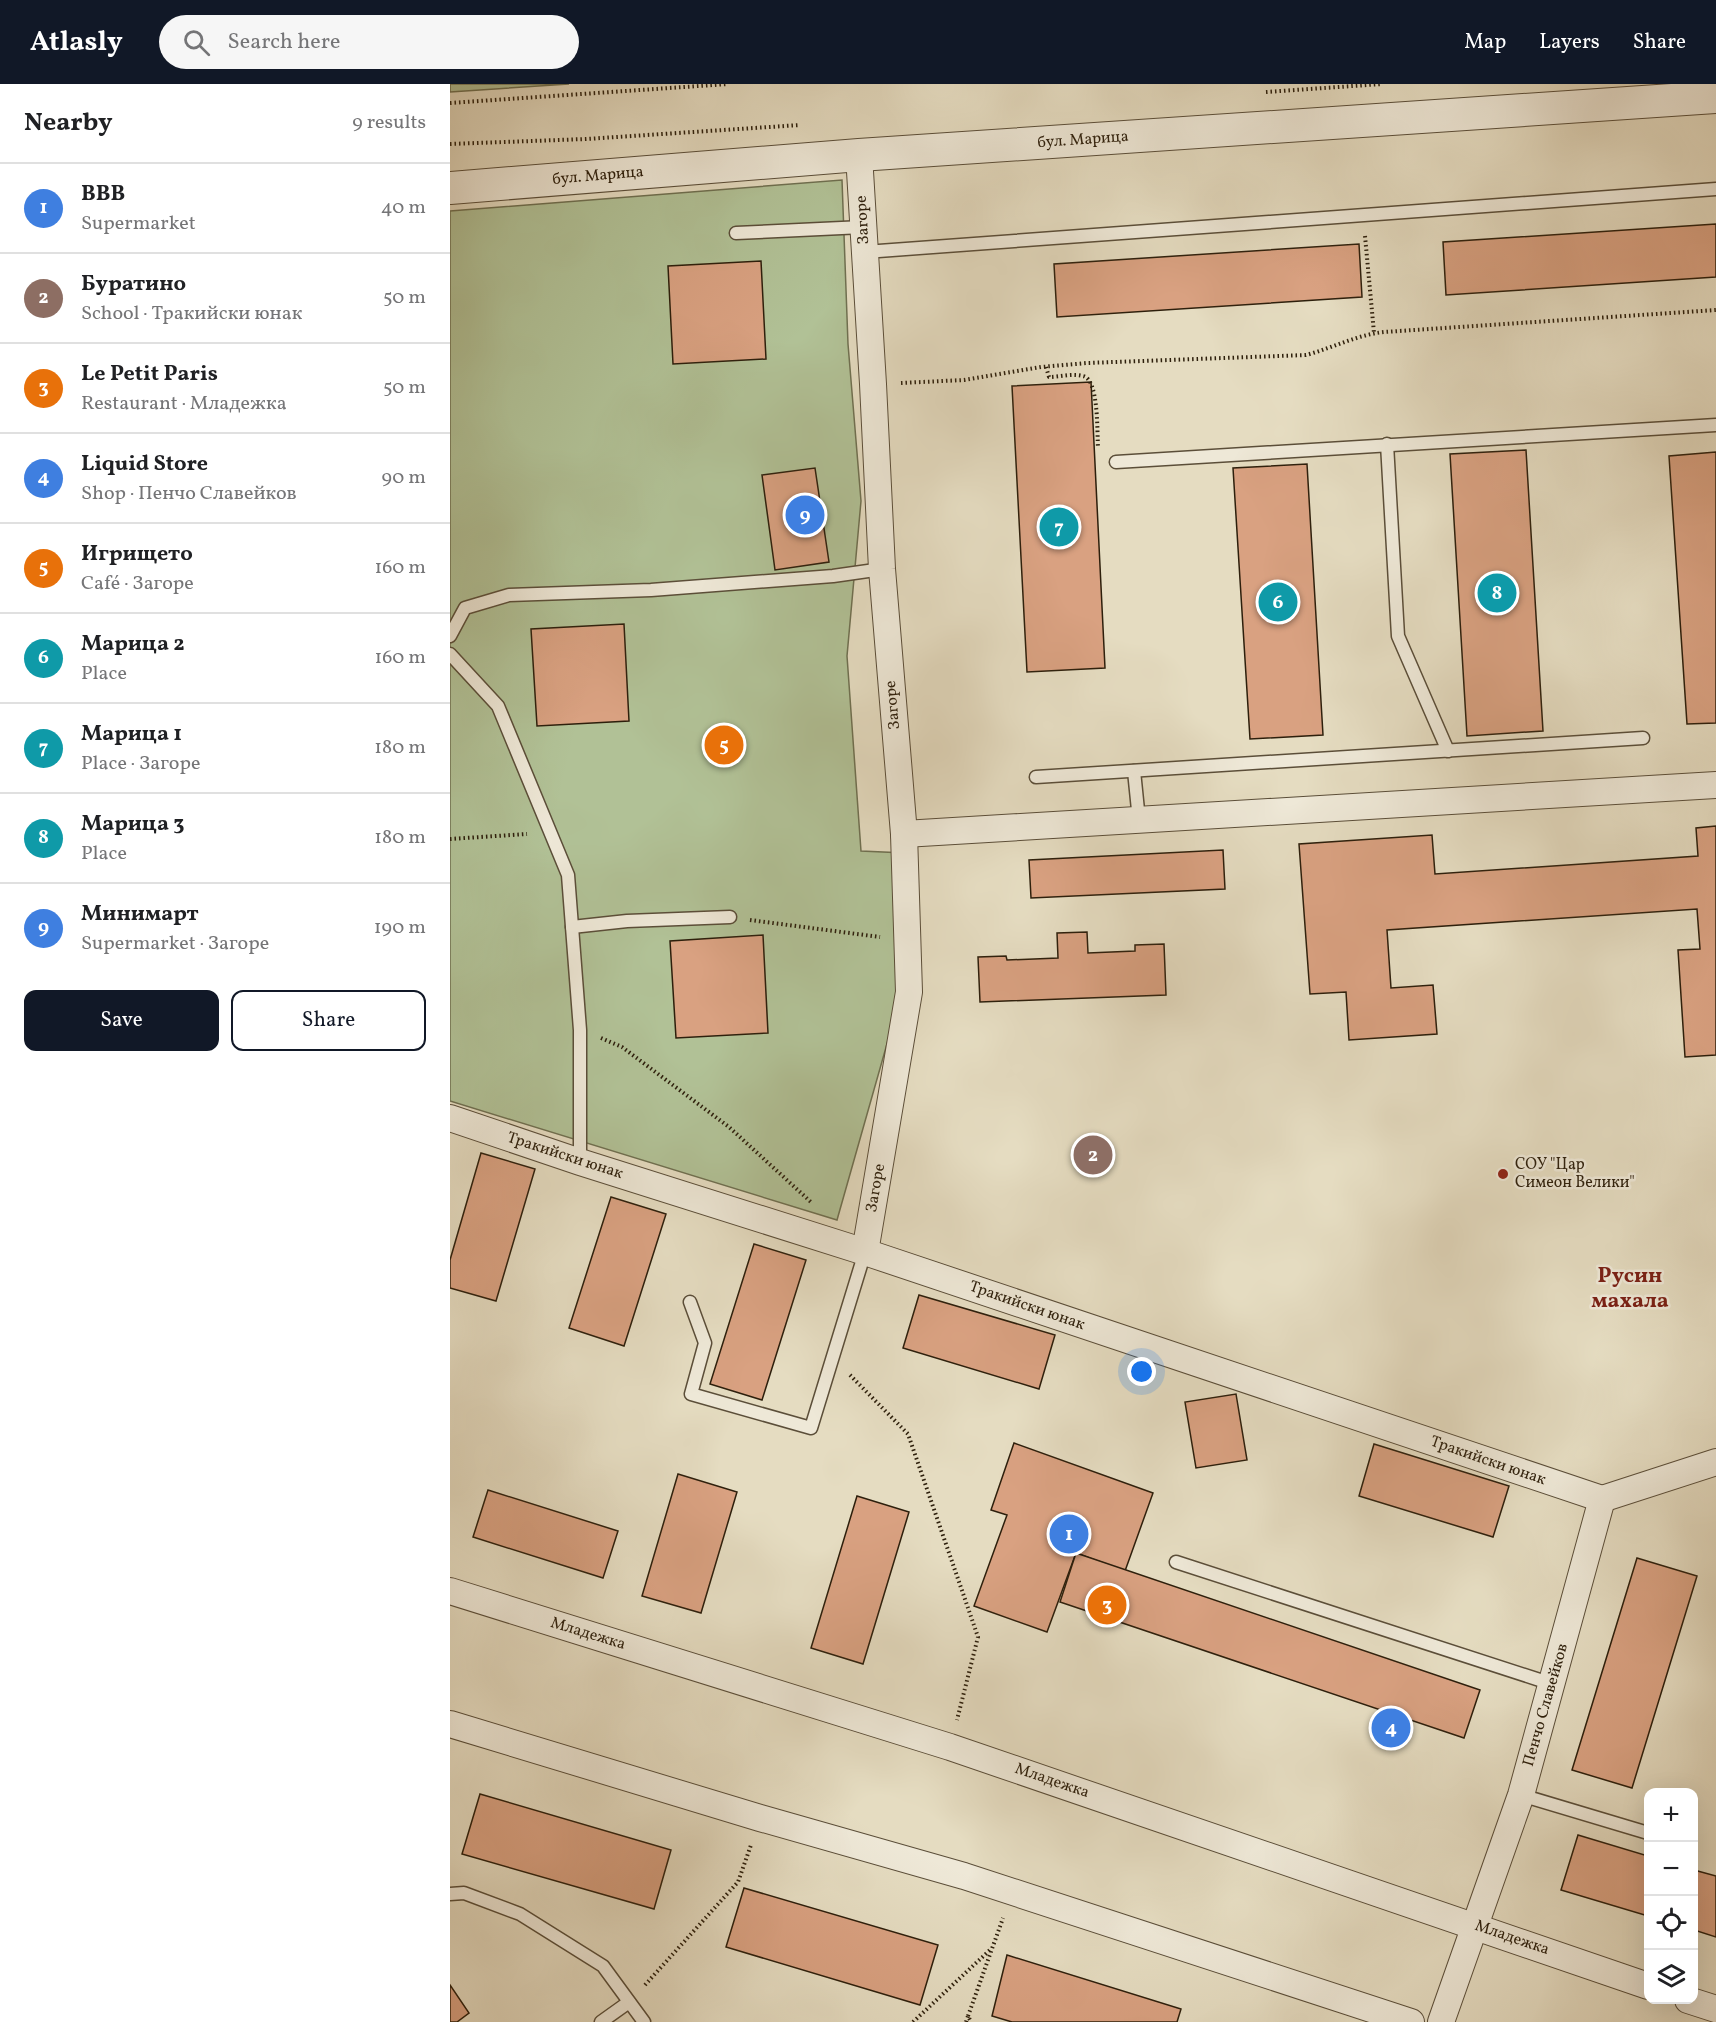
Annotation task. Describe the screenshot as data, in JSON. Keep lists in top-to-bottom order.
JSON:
{
  "streets": {
    "street": [
      "бул. Марица",
      "Загоре",
      "Тракийски юнак",
      "Младежка",
      "Пенчо Славейков"
    ]
  },
  "crossings": [
    ["бул. Марица", "Загоре"],
    ["Загоре", "Тракийски юнак"],
    ["Тракийски юнак", "Пенчо Славейков"],
    ["Младежка", "Пенчо Славейков"]
  ],
  "districts": ["Русин махала"],
  "places": ["СОУ \"Цар Симеон Велики\""],
  "page": {
    "header": "Atlasly",
    "search": "Search here",
    "nav": ["Map", "Layers", "Share"],
    "heading": ["Nearby", "9 results"],
    "list": [
      {
        "mark": "1",
        "name": "ВВВ",
        "note": "Supermarket",
        "value": "40 m"
      },
      {
        "mark": "2",
        "name": "Буратино",
        "note": "School · Тракийски юнак",
        "value": "50 m"
      },
      {
        "mark": "3",
        "name": "Le Petit Paris",
        "note": "Restaurant · Младежка",
        "value": "50 m"
      },
      {
        "mark": "4",
        "name": "Liquid Store",
        "note": "Shop · Пенчо Славейков",
        "value": "90 m"
      },
      {
        "mark": "5",
        "name": "Игрището",
        "note": "Café · Загоре",
        "value": "160 m"
      },
      {
        "mark": "6",
        "name": "Марица 2",
        "note": "Place",
        "value": "160 m"
      },
      {
        "mark": "7",
        "name": "Марица 1",
        "note": "Place · Загоре",
        "value": "180 m"
      },
      {
        "mark": "8",
        "name": "Марица 3",
        "note": "Place",
        "value": "180 m"
      },
      {
        "mark": "9",
        "name": "Минимарт",
        "note": "Supermarket · Загоре",
        "value": "190 m"
      }
    ],
    "pins": [
      "9",
      "7",
      "8",
      "6",
      "5",
      "2",
      "1",
      "3",
      "4"
    ],
    "buttons": ["Save", "Share"],
    "map_buttons": ["+", "−"]
  }
}
